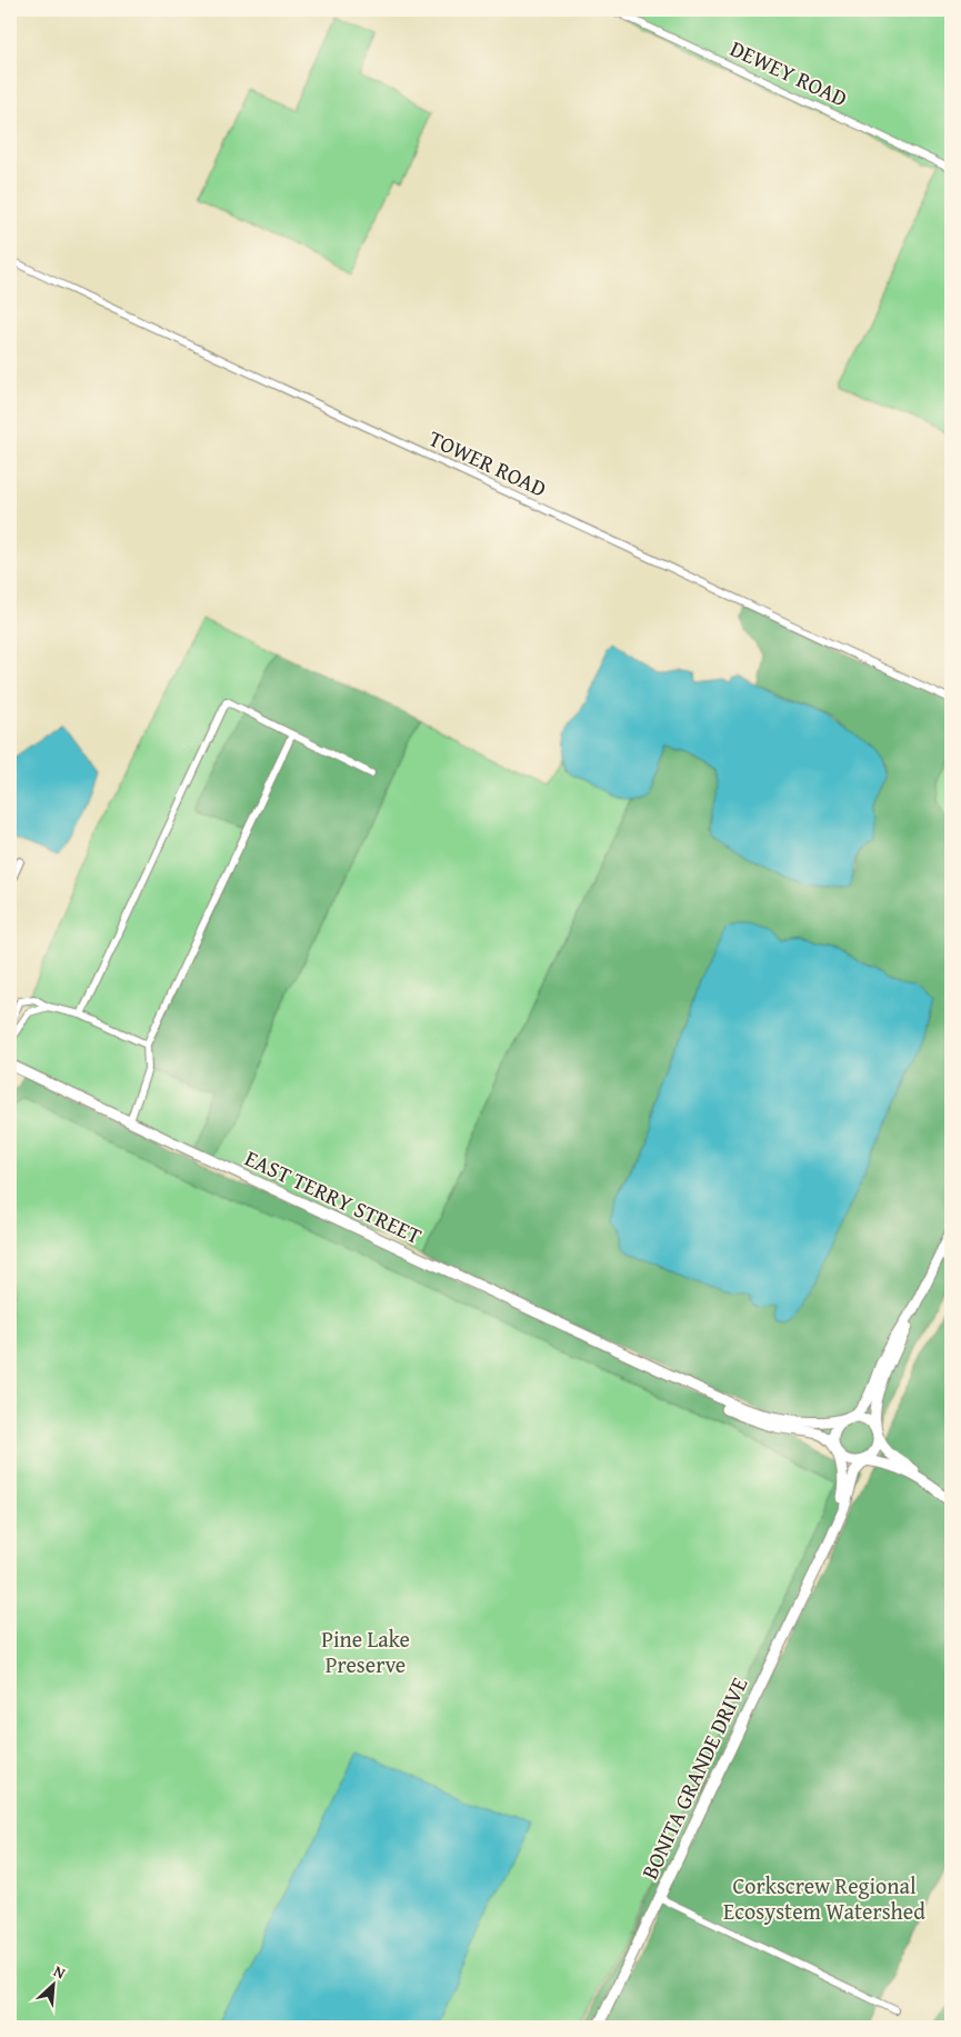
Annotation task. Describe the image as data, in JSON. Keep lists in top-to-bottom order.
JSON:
{
  "streets": {
    "street": [
      "DEWEY ROAD",
      "TOWER ROAD",
      "EAST TERRY STREET",
      "BONITA GRANDE DRIVE"
    ]
  },
  "crossings": [
    ["EAST TERRY STREET", "BONITA GRANDE DRIVE"]
  ],
  "parks": ["Pine Lake Preserve", "Corkscrew Regional Ecosystem Watershed"],
  "north": "top right"
}
